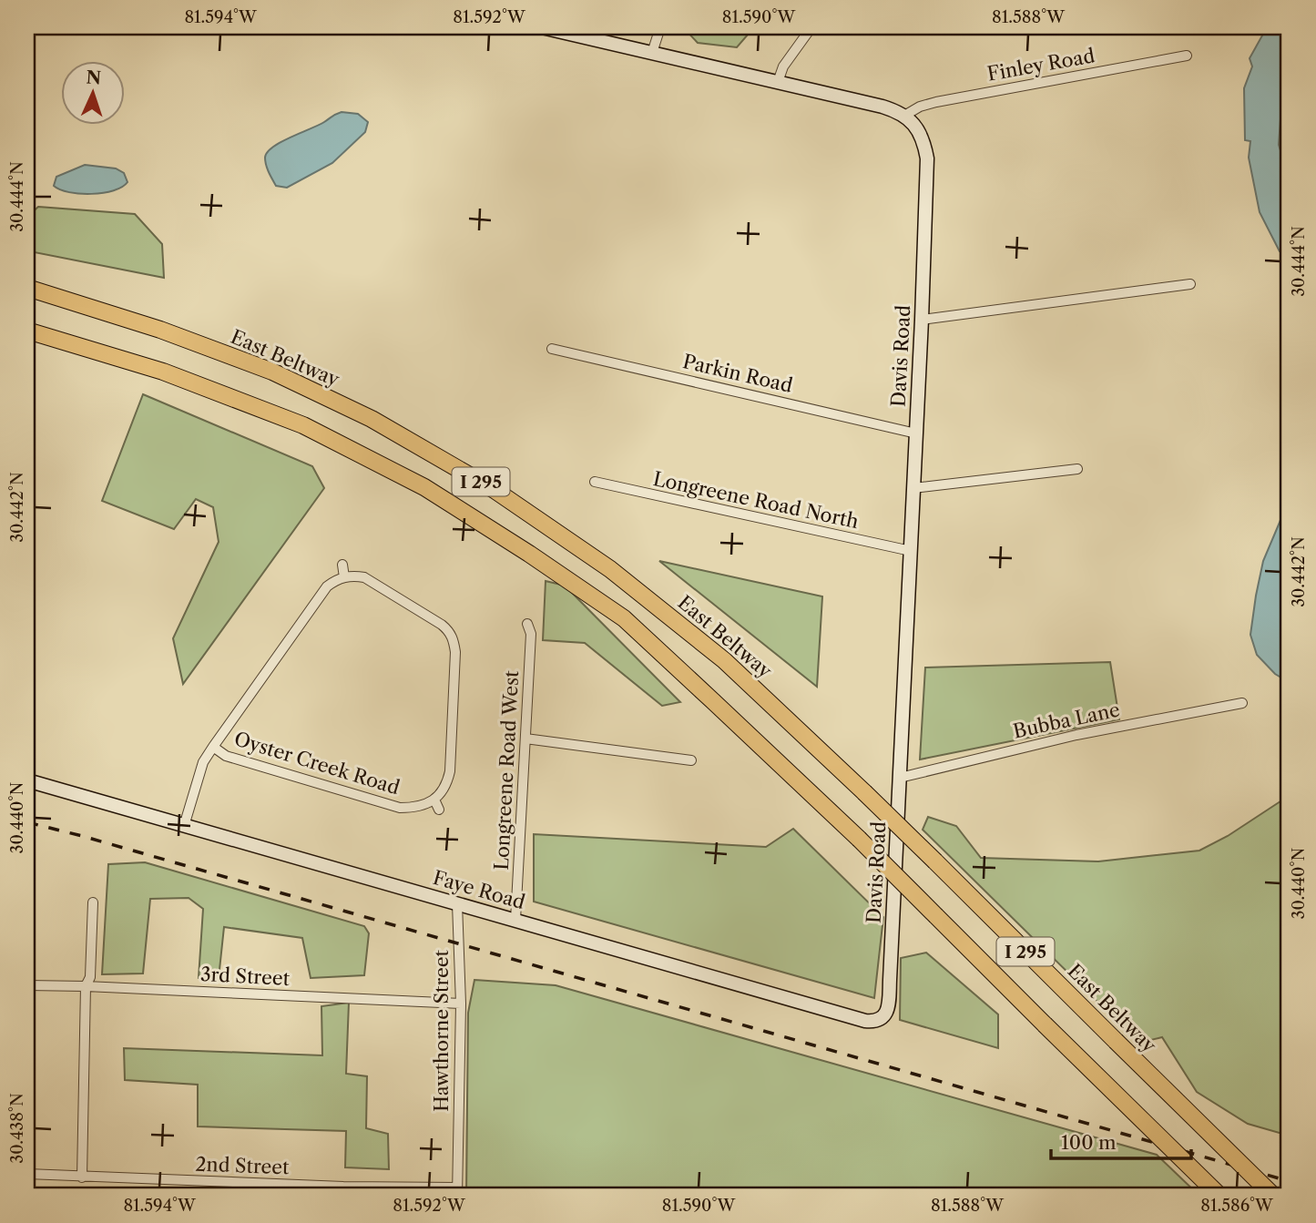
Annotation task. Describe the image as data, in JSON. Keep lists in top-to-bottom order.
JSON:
{
  "streets": {
    "highway": ["East Beltway", "I 295"],
    "street": [
      "Finley Road",
      "Davis Road",
      "Parkin Road",
      "Longreene Road North",
      "Bubba Lane",
      "Oyster Creek Road",
      "Longreene Road West",
      "Faye Road",
      "3rd Street",
      "Hawthorne Street",
      "2nd Street"
    ]
  },
  "crossings": [
    ["Finley Road", "Davis Road"],
    ["Davis Road", "Parkin Road"],
    ["Davis Road", "Longreene Road North"],
    ["Davis Road", "Bubba Lane"],
    ["Davis Road", "Faye Road"],
    ["Oyster Creek Road", "Faye Road"],
    ["Longreene Road West", "Faye Road"],
    ["Faye Road", "Hawthorne Street"],
    ["3rd Street", "Hawthorne Street"],
    ["Hawthorne Street", "2nd Street"]
  ],
  "scale_bar": "100 m",
  "north": "top",
  "coordinates": [
    "81.594°W",
    "81.592°W",
    "81.590°W",
    "81.588°W",
    "30.444°N",
    "30.442°N",
    "30.440°N",
    "30.438°N",
    "81.586°W"
  ]
}
